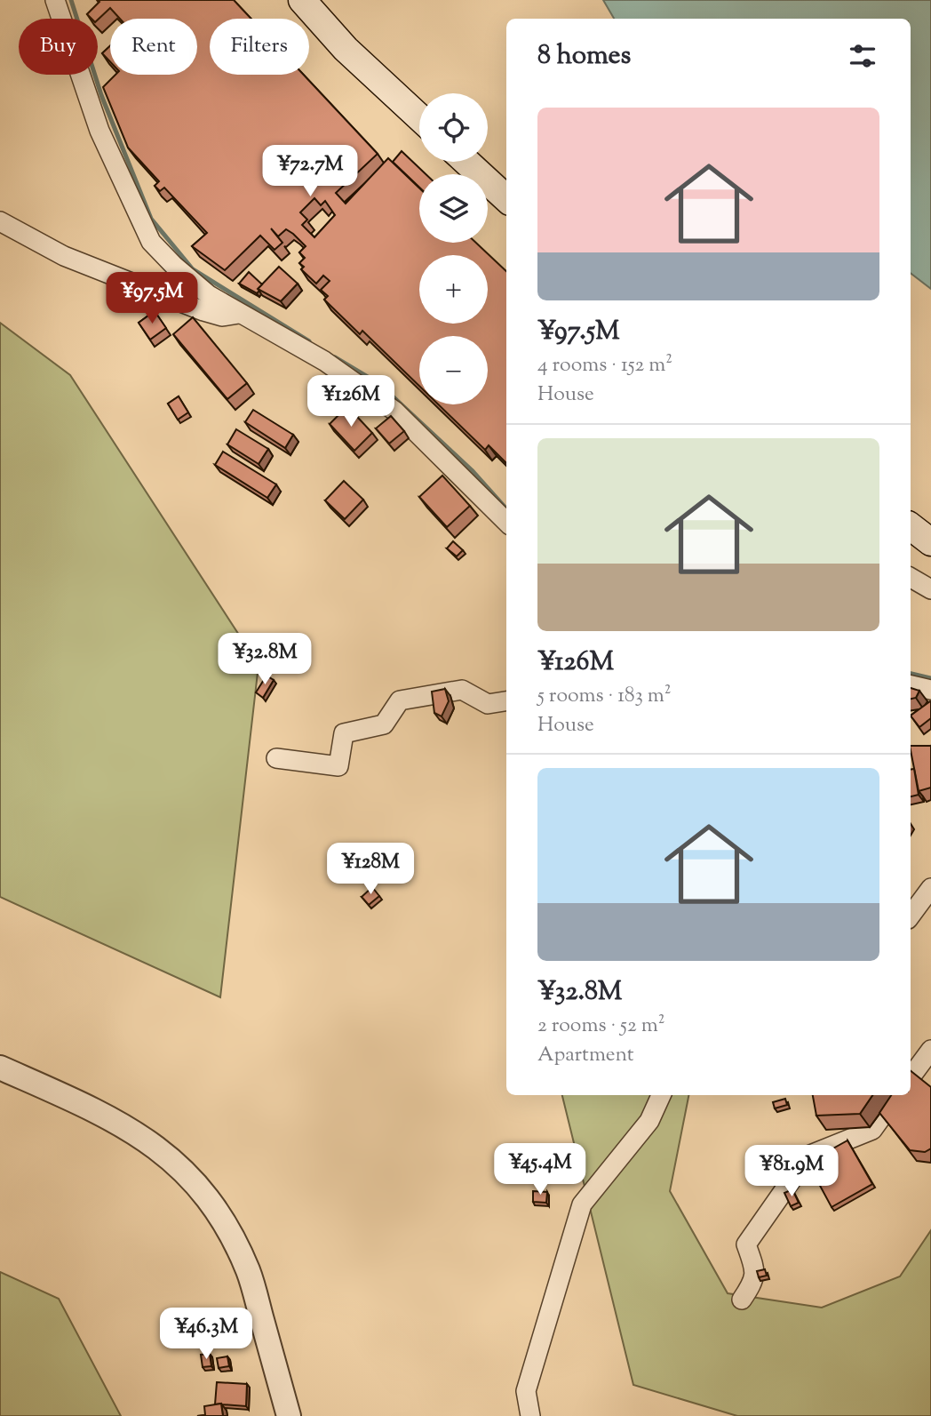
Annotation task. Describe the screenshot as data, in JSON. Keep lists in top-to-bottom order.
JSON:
{
  "page": {
    "chip": ["Buy", "Rent", "Filters"],
    "heading": "8 homes",
    "map_buttons": ["+", "−"],
    "list": [
      {
        "name": "¥97.5M",
        "note": "4 rooms · 152 m² · House"
      },
      {
        "name": "¥126M",
        "note": "5 rooms · 183 m² · House"
      },
      {
        "name": "¥32.8M",
        "note": "2 rooms · 52 m² · Apartment"
      }
    ],
    "price": [
      "¥72.7M",
      "¥97.5M",
      "¥126M",
      "¥32.8M",
      "¥128M",
      "¥45.4M",
      "¥81.9M",
      "¥46.3M"
    ]
  }
}
